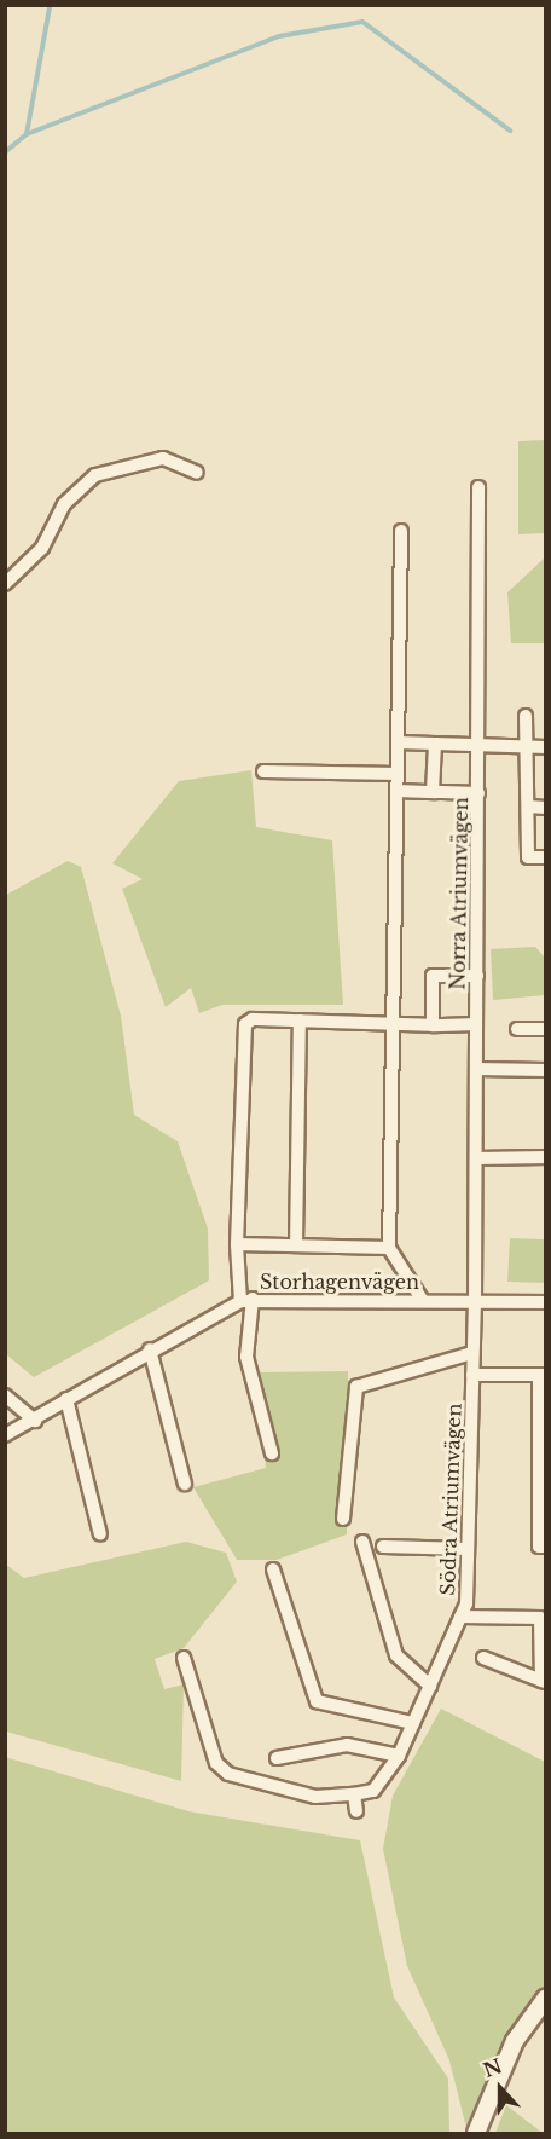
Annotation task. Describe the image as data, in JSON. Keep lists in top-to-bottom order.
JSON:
{
  "streets": {
    "street": ["Norra Atriumvägen", "Storhagenvägen", "Södra Atriumvägen"]
  },
  "crossings": [
    ["Norra Atriumvägen", "Storhagenvägen"],
    ["Norra Atriumvägen", "Södra Atriumvägen"],
    ["Storhagenvägen", "Södra Atriumvägen"]
  ],
  "north": "top"
}
